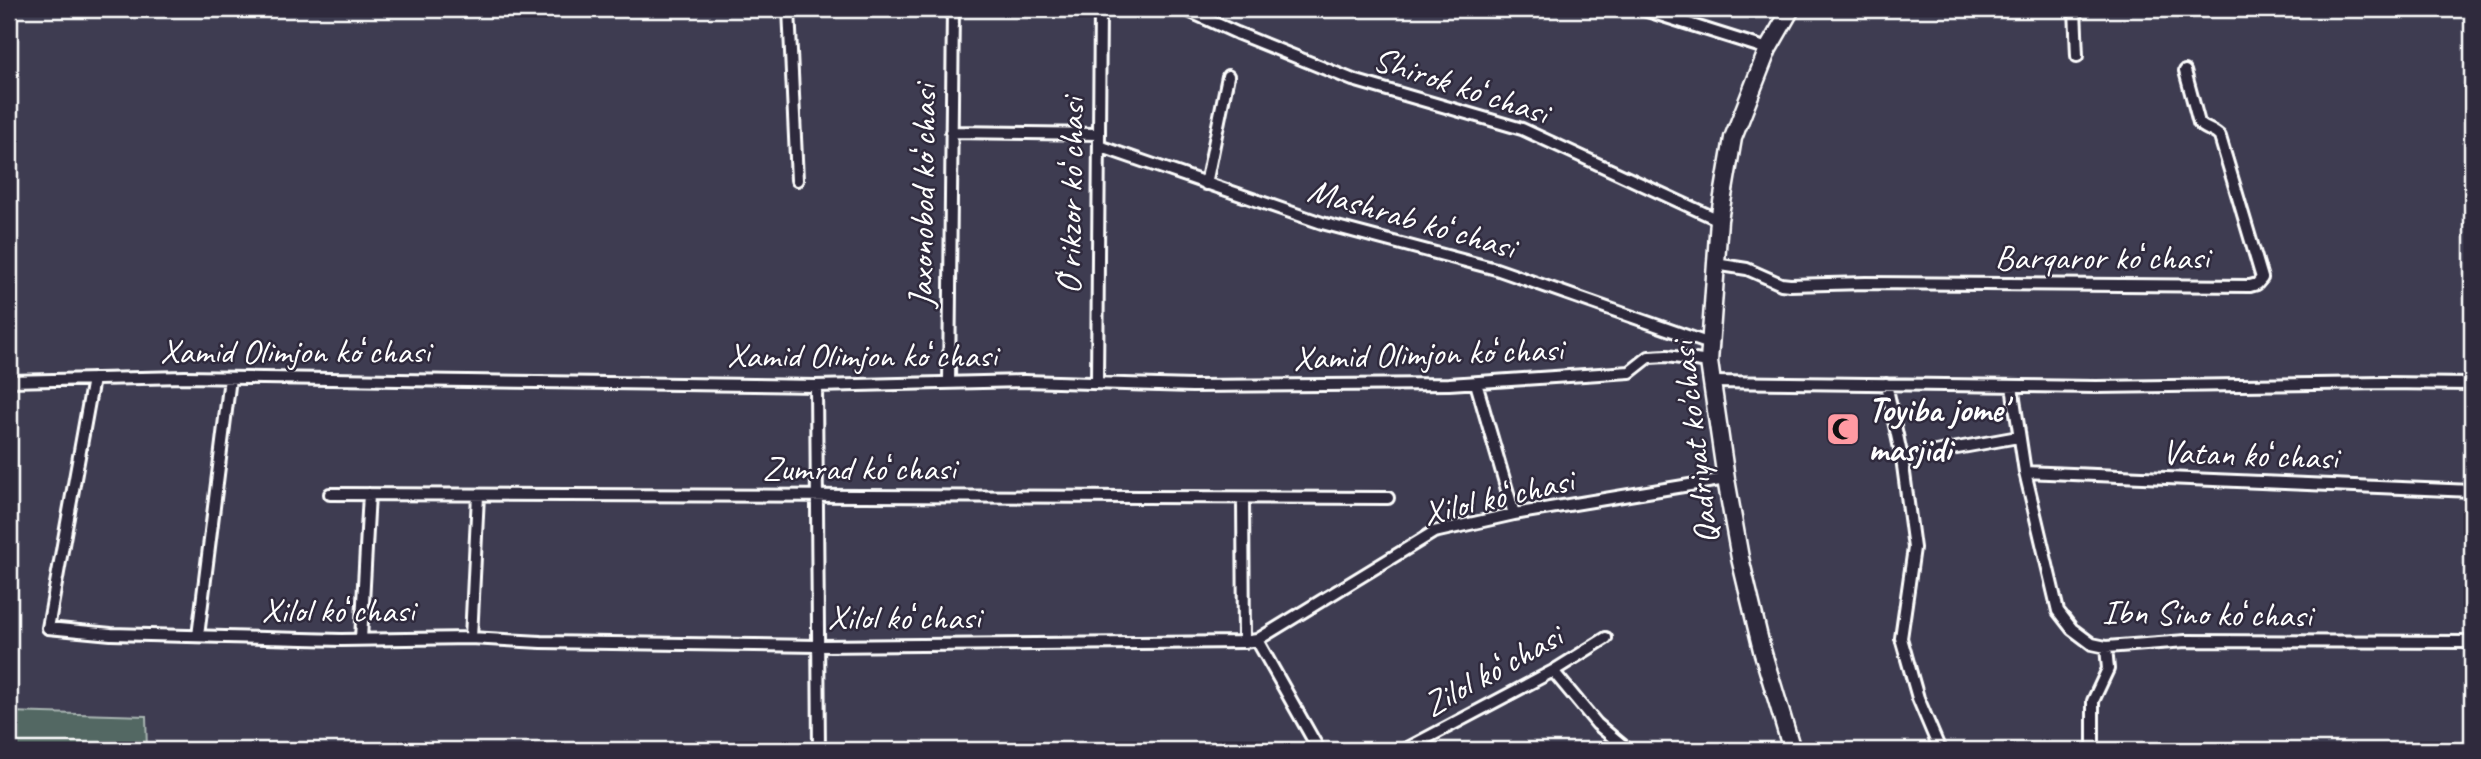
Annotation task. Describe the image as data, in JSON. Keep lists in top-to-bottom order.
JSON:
{
  "streets": {
    "street": [
      "Shirok koʻchasi",
      "Jaxonobod koʻchasi",
      "Oʻrikzor koʻchasi",
      "Mashrab koʻchasi",
      "Barqaror koʻchasi",
      "Xamid Olimjon koʻchasi",
      "Qadriyat ko'chasi",
      "Vatan koʻchasi",
      "Zumrad koʻchasi",
      "Xilol koʻchasi",
      "Ibn Sino koʻchasi",
      "Zilol koʻchasi"
    ]
  },
  "crossings": [
    ["Shirok koʻchasi", "Qadriyat ko'chasi"],
    ["Jaxonobod koʻchasi", "Mashrab koʻchasi"],
    ["Jaxonobod koʻchasi", "Xamid Olimjon koʻchasi"],
    ["Oʻrikzor koʻchasi", "Mashrab koʻchasi"],
    ["Oʻrikzor koʻchasi", "Xamid Olimjon koʻchasi"],
    ["Mashrab koʻchasi", "Qadriyat ko'chasi"],
    ["Barqaror koʻchasi", "Qadriyat ko'chasi"],
    ["Xamid Olimjon koʻchasi", "Qadriyat ko'chasi"],
    ["Xamid Olimjon koʻchasi", "Xilol koʻchasi"],
    ["Qadriyat ko'chasi", "Xilol koʻchasi"],
    ["Vatan koʻchasi", "Ibn Sino koʻchasi"]
  ],
  "places": {
    "mosque": ["Toyiba jome' masjidi"]
  }
}
